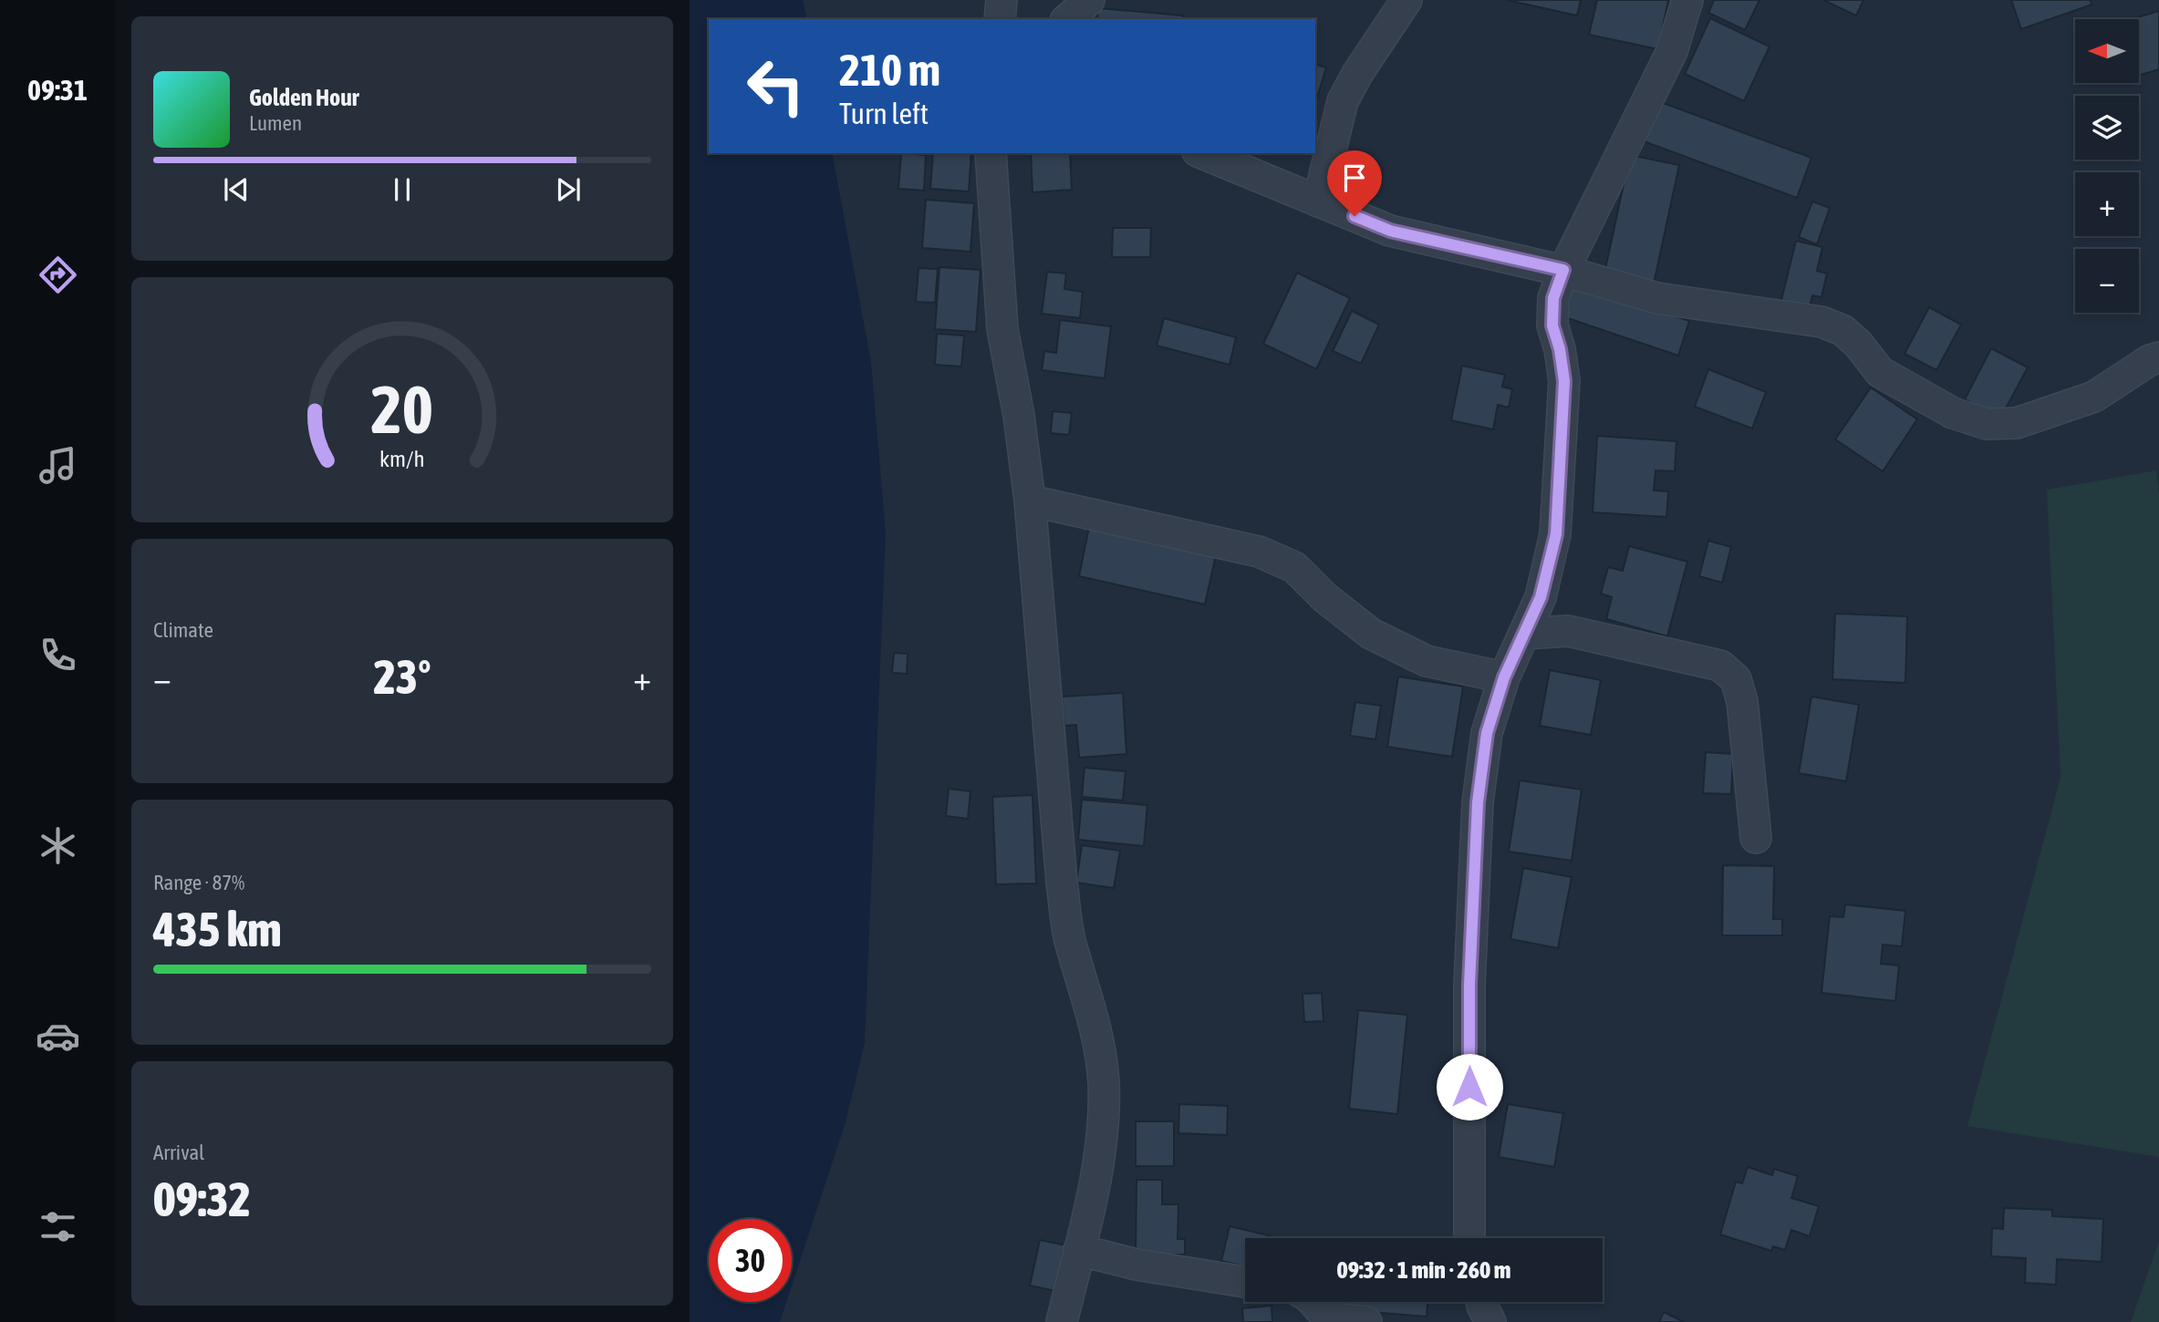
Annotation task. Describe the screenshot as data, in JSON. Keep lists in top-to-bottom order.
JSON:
{
  "north": "left",
  "page": {
    "tabs": "09:31",
    "map_buttons": ["+", "−"],
    "turn": ["210 m", "Turn left"],
    "song": ["Golden Hour", "Lumen"],
    "tile": [
      "Climate",
      ["Range · 87%", "435 km"],
      ["Arrival", "09:32"]
    ],
    "heat": ["−", "23°", "+"],
    "limit": "30",
    "trip": "09:32 · 1 min · 260 m",
    "gauge": ["20", "km/h"]
  }
}
